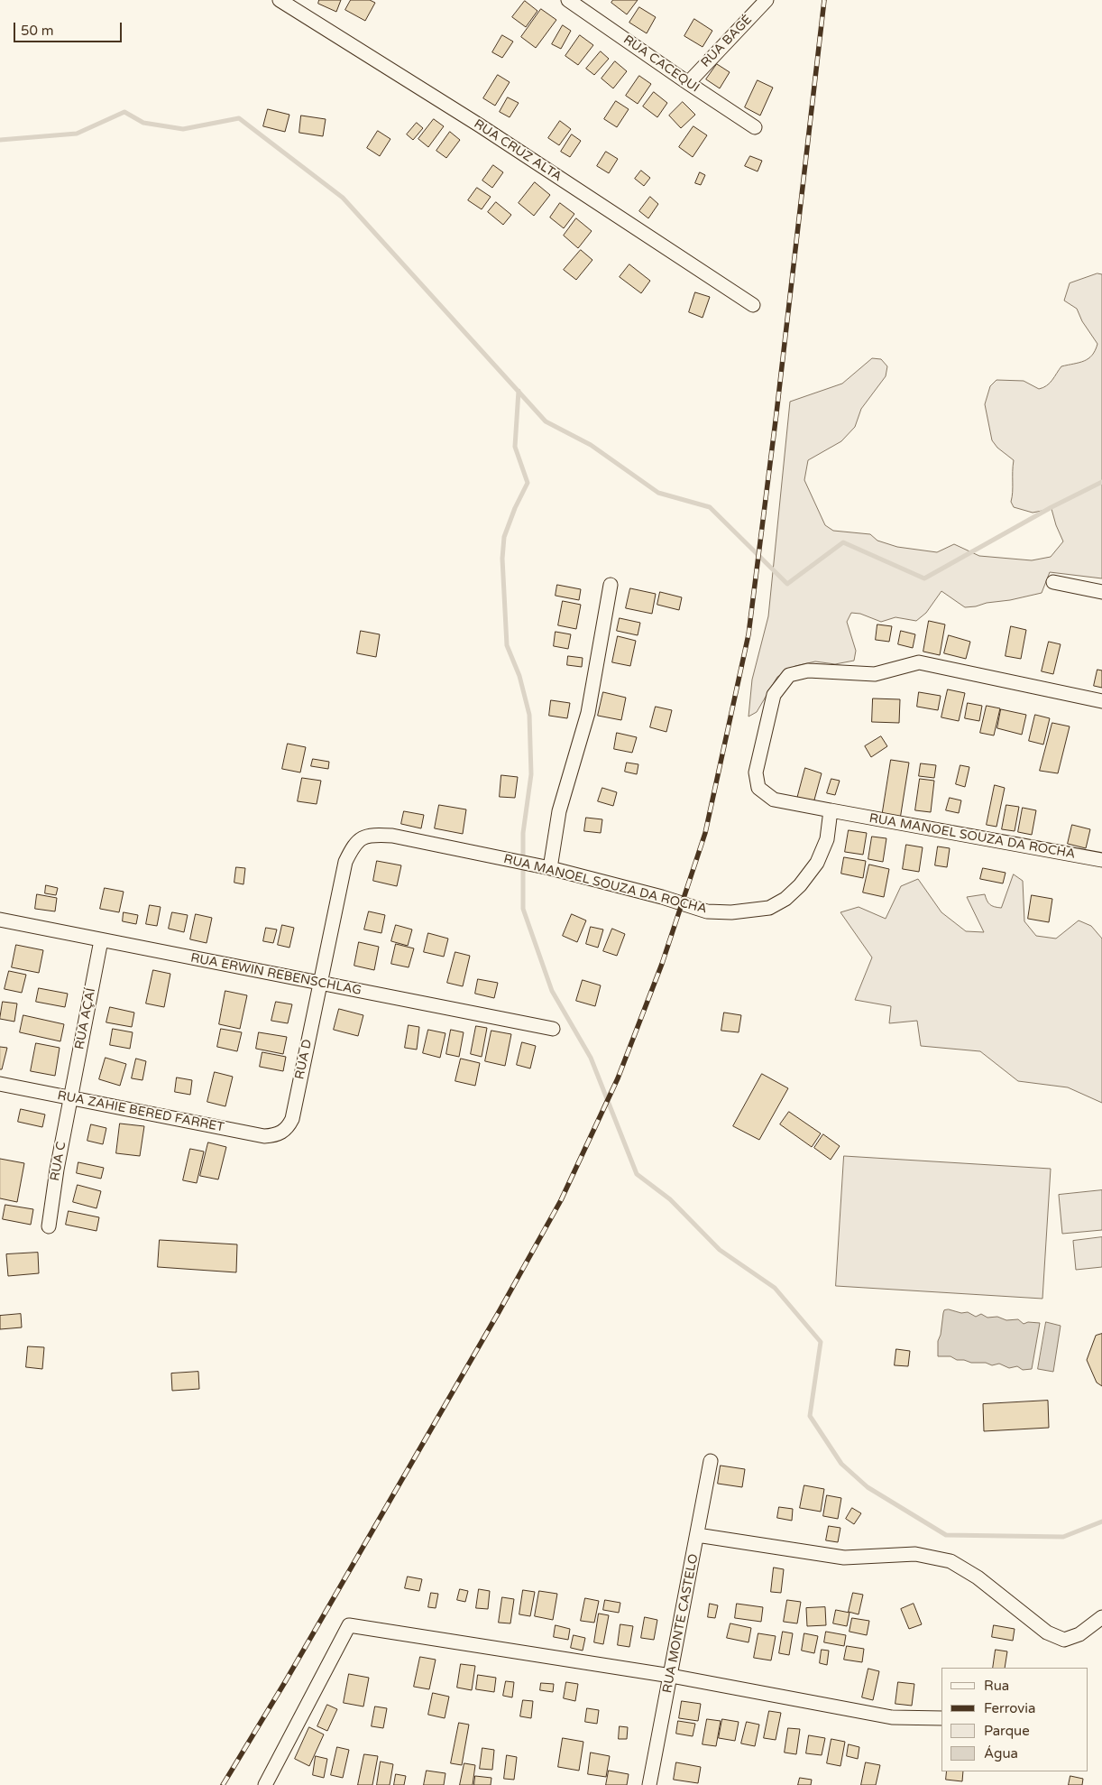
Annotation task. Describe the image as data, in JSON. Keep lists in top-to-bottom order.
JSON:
{
  "streets": {
    "street": [
      "RUA BAGÉ",
      "RUA CACEQUI",
      "RUA CRUZ ALTA",
      "RUA MANOEL SOUZA DA ROCHA",
      "RUA ERWIN REBENSCHLAG",
      "RUA AÇAÍ",
      "RUA D",
      "RUA ZAHIE BERED FARRET",
      "RUA C",
      "RUA MONTE CASTELO"
    ]
  },
  "crossings": [
    ["RUA BAGÉ", "RUA CACEQUI"],
    ["RUA MANOEL SOUZA DA ROCHA", "RUA ERWIN REBENSCHLAG"],
    ["RUA MANOEL SOUZA DA ROCHA", "RUA D"],
    ["RUA ERWIN REBENSCHLAG", "RUA AÇAÍ"],
    ["RUA ERWIN REBENSCHLAG", "RUA D"],
    ["RUA AÇAÍ", "RUA ZAHIE BERED FARRET"],
    ["RUA AÇAÍ", "RUA C"],
    ["RUA D", "RUA ZAHIE BERED FARRET"],
    ["RUA ZAHIE BERED FARRET", "RUA C"]
  ],
  "legend": [
    "Rua",
    "Ferrovia",
    "Parque",
    "Água"
  ],
  "scale_bar": "50 m"
}
